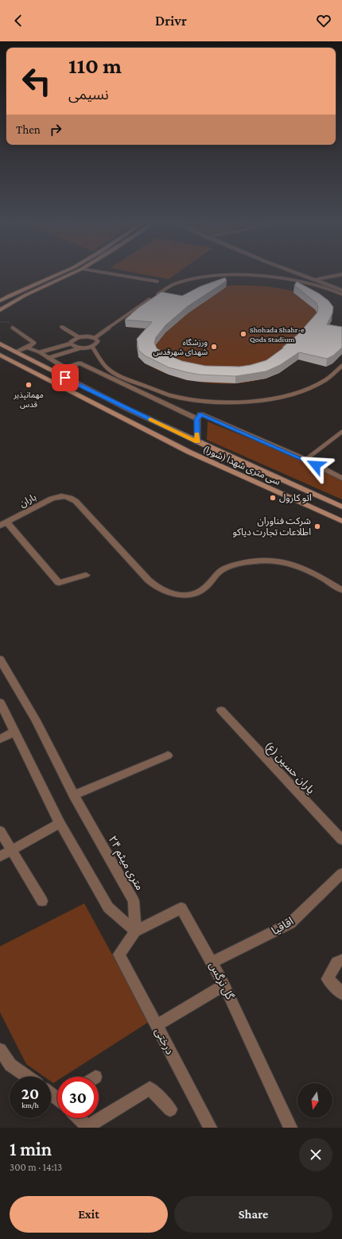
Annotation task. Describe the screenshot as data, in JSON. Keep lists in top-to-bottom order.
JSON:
{
  "streets": {
    "main road": ["سی متری شهدا (شورا)"],
    "street": [
      "باران",
      "یاران حسین (ع)",
      "۲۴ متری میثم",
      "اقاقیا",
      "گل نرگس",
      "درختی"
    ]
  },
  "crossings": [
    ["۲۴ متری میثم", "گل نرگس"],
    ["۲۴ متری میثم", "درختی"],
    ["اقاقیا", "گل نرگس"],
    ["گل نرگس", "درختی"]
  ],
  "places": [
    "Shohada Shahr-e Qods Stadium",
    "ورزشگاه شهدای شهرقدس",
    "مهمانپذیر قدس",
    "اتو کارول",
    "شرکت فناوران اطلاعات تجارت دیاکو"
  ],
  "north": "bottom",
  "page": {
    "header": "Drivr",
    "turn": ["110 m", "نسیمی"],
    "then": "Then",
    "speed": "20 km/h",
    "limit": "30",
    "heading": ["1 min", "300 m · 14:13"],
    "buttons": ["Exit", "Share"]
  }
}
